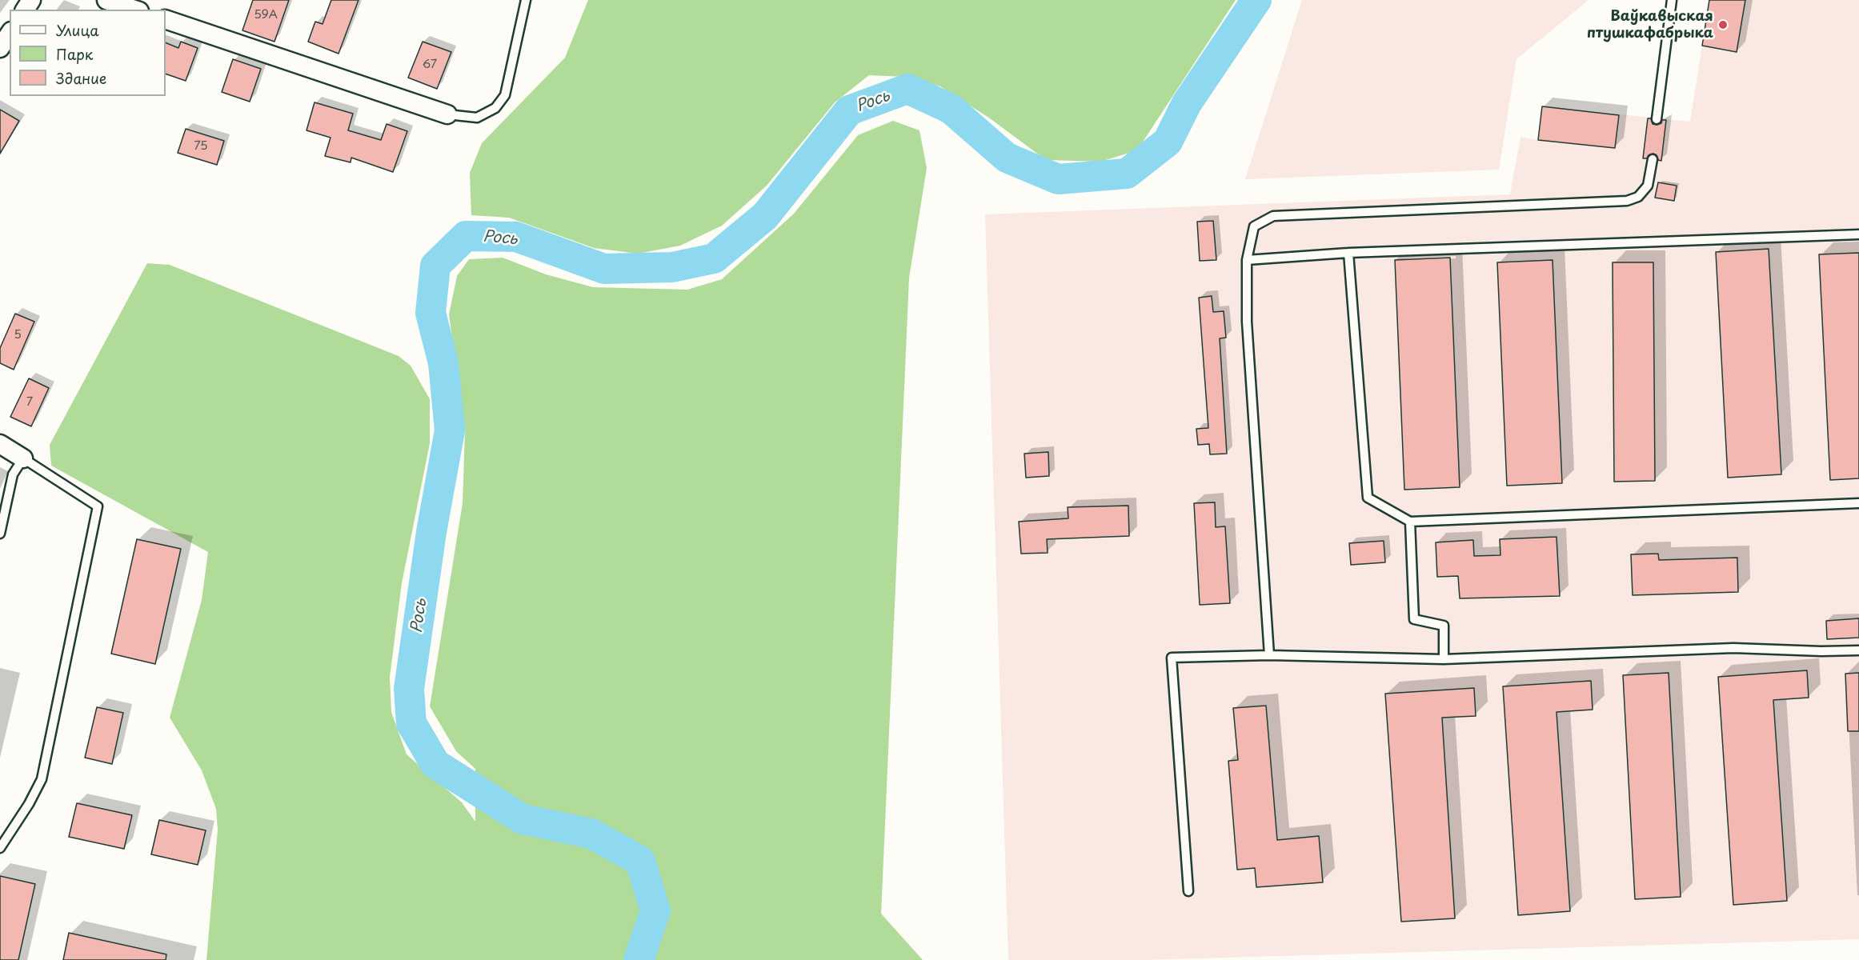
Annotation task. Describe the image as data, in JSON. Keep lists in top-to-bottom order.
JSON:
{
  "water": ["Рось"],
  "places": ["Ваўкавыская птушкафабрыка"],
  "house_numbers": [
    "59А",
    "67",
    "75",
    "5",
    "7"
  ],
  "legend": ["Улица", "Парк", "Здание"]
}
